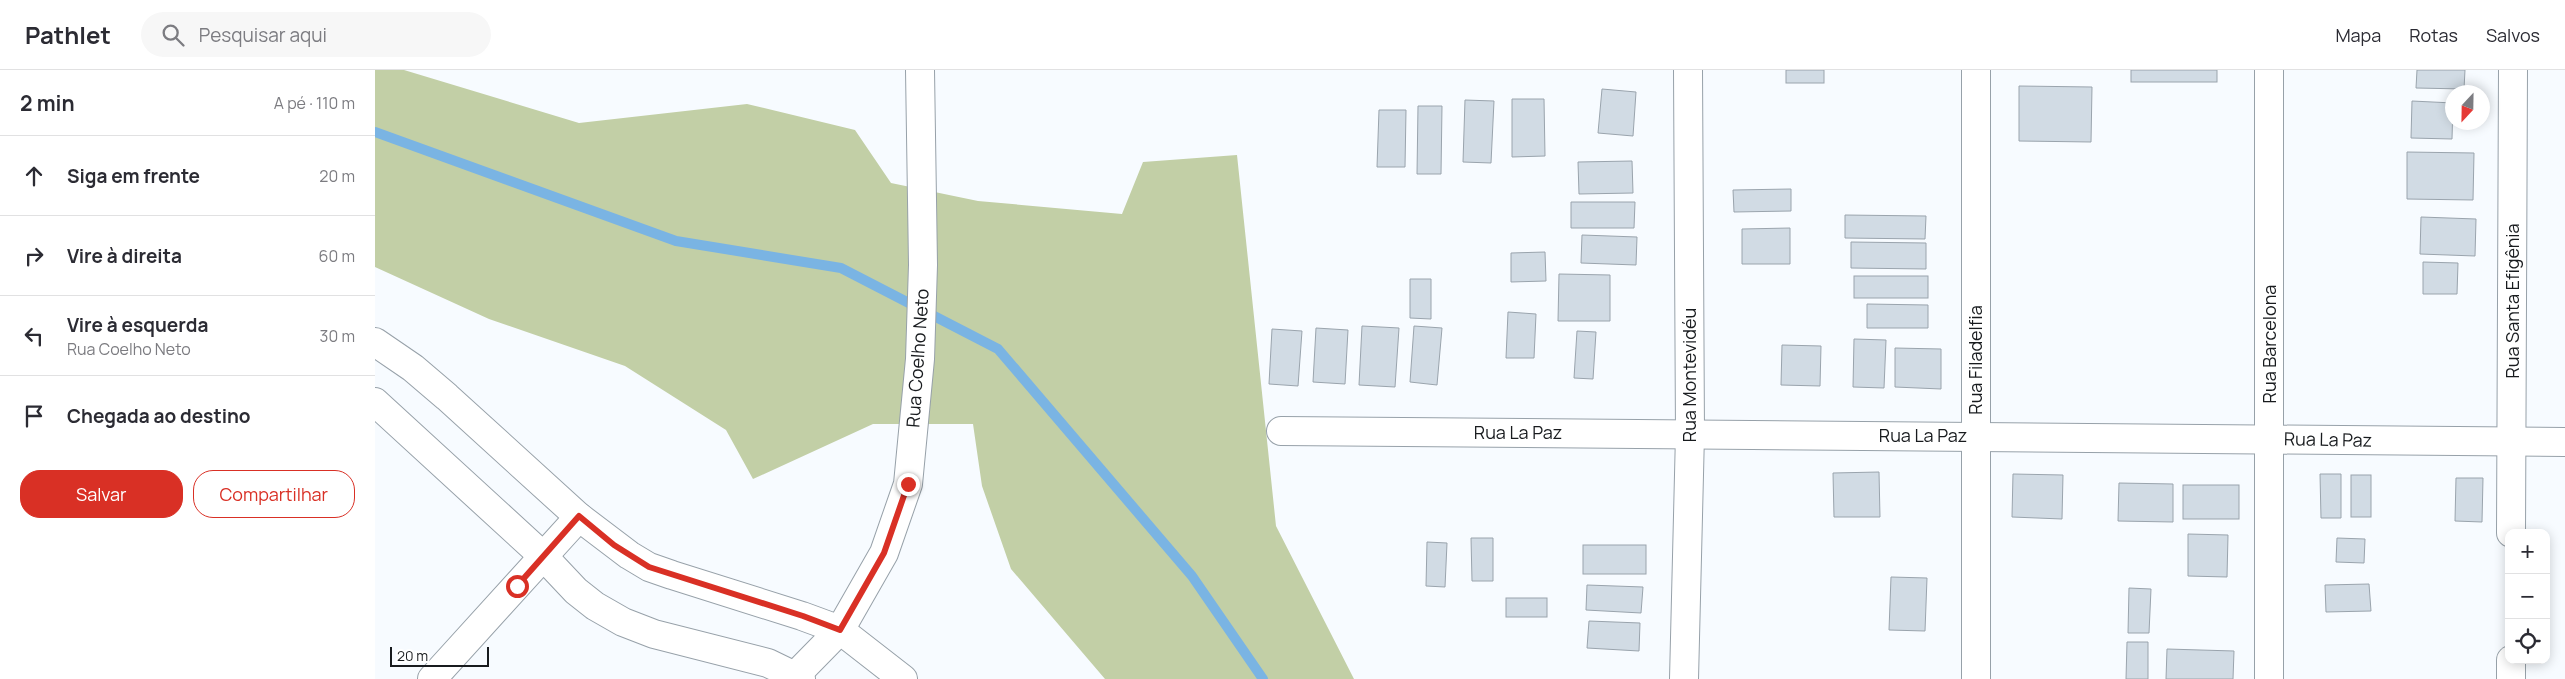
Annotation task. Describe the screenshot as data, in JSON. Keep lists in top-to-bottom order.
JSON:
{
  "streets": {
    "street": [
      "Rua Santa Efigênia",
      "Rua Barcelona",
      "Rua Coelho Neto",
      "Rua Filadelfia",
      "Rua Montevidéu",
      "Rua La Paz"
    ]
  },
  "crossings": [
    ["Rua Santa Efigênia", "Rua La Paz"],
    ["Rua Barcelona", "Rua La Paz"],
    ["Rua Filadelfia", "Rua La Paz"],
    ["Rua Montevidéu", "Rua La Paz"]
  ],
  "scale_bar": "20 m",
  "north": "bottom",
  "page": {
    "header": "Pathlet",
    "search": "Pesquisar aqui",
    "nav": ["Mapa", "Rotas", "Salvos"],
    "heading": ["2 min", "A pé · 110 m"],
    "list": [
      ["Siga em frente", "20 m"],
      ["Vire à direita", "60 m"],
      ["Vire à esquerda", "Rua Coelho Neto", "30 m"],
      "Chegada ao destino"
    ],
    "buttons": ["Salvar", "Compartilhar"],
    "map_buttons": ["+", "−"],
    "scale": "20 m"
  }
}
